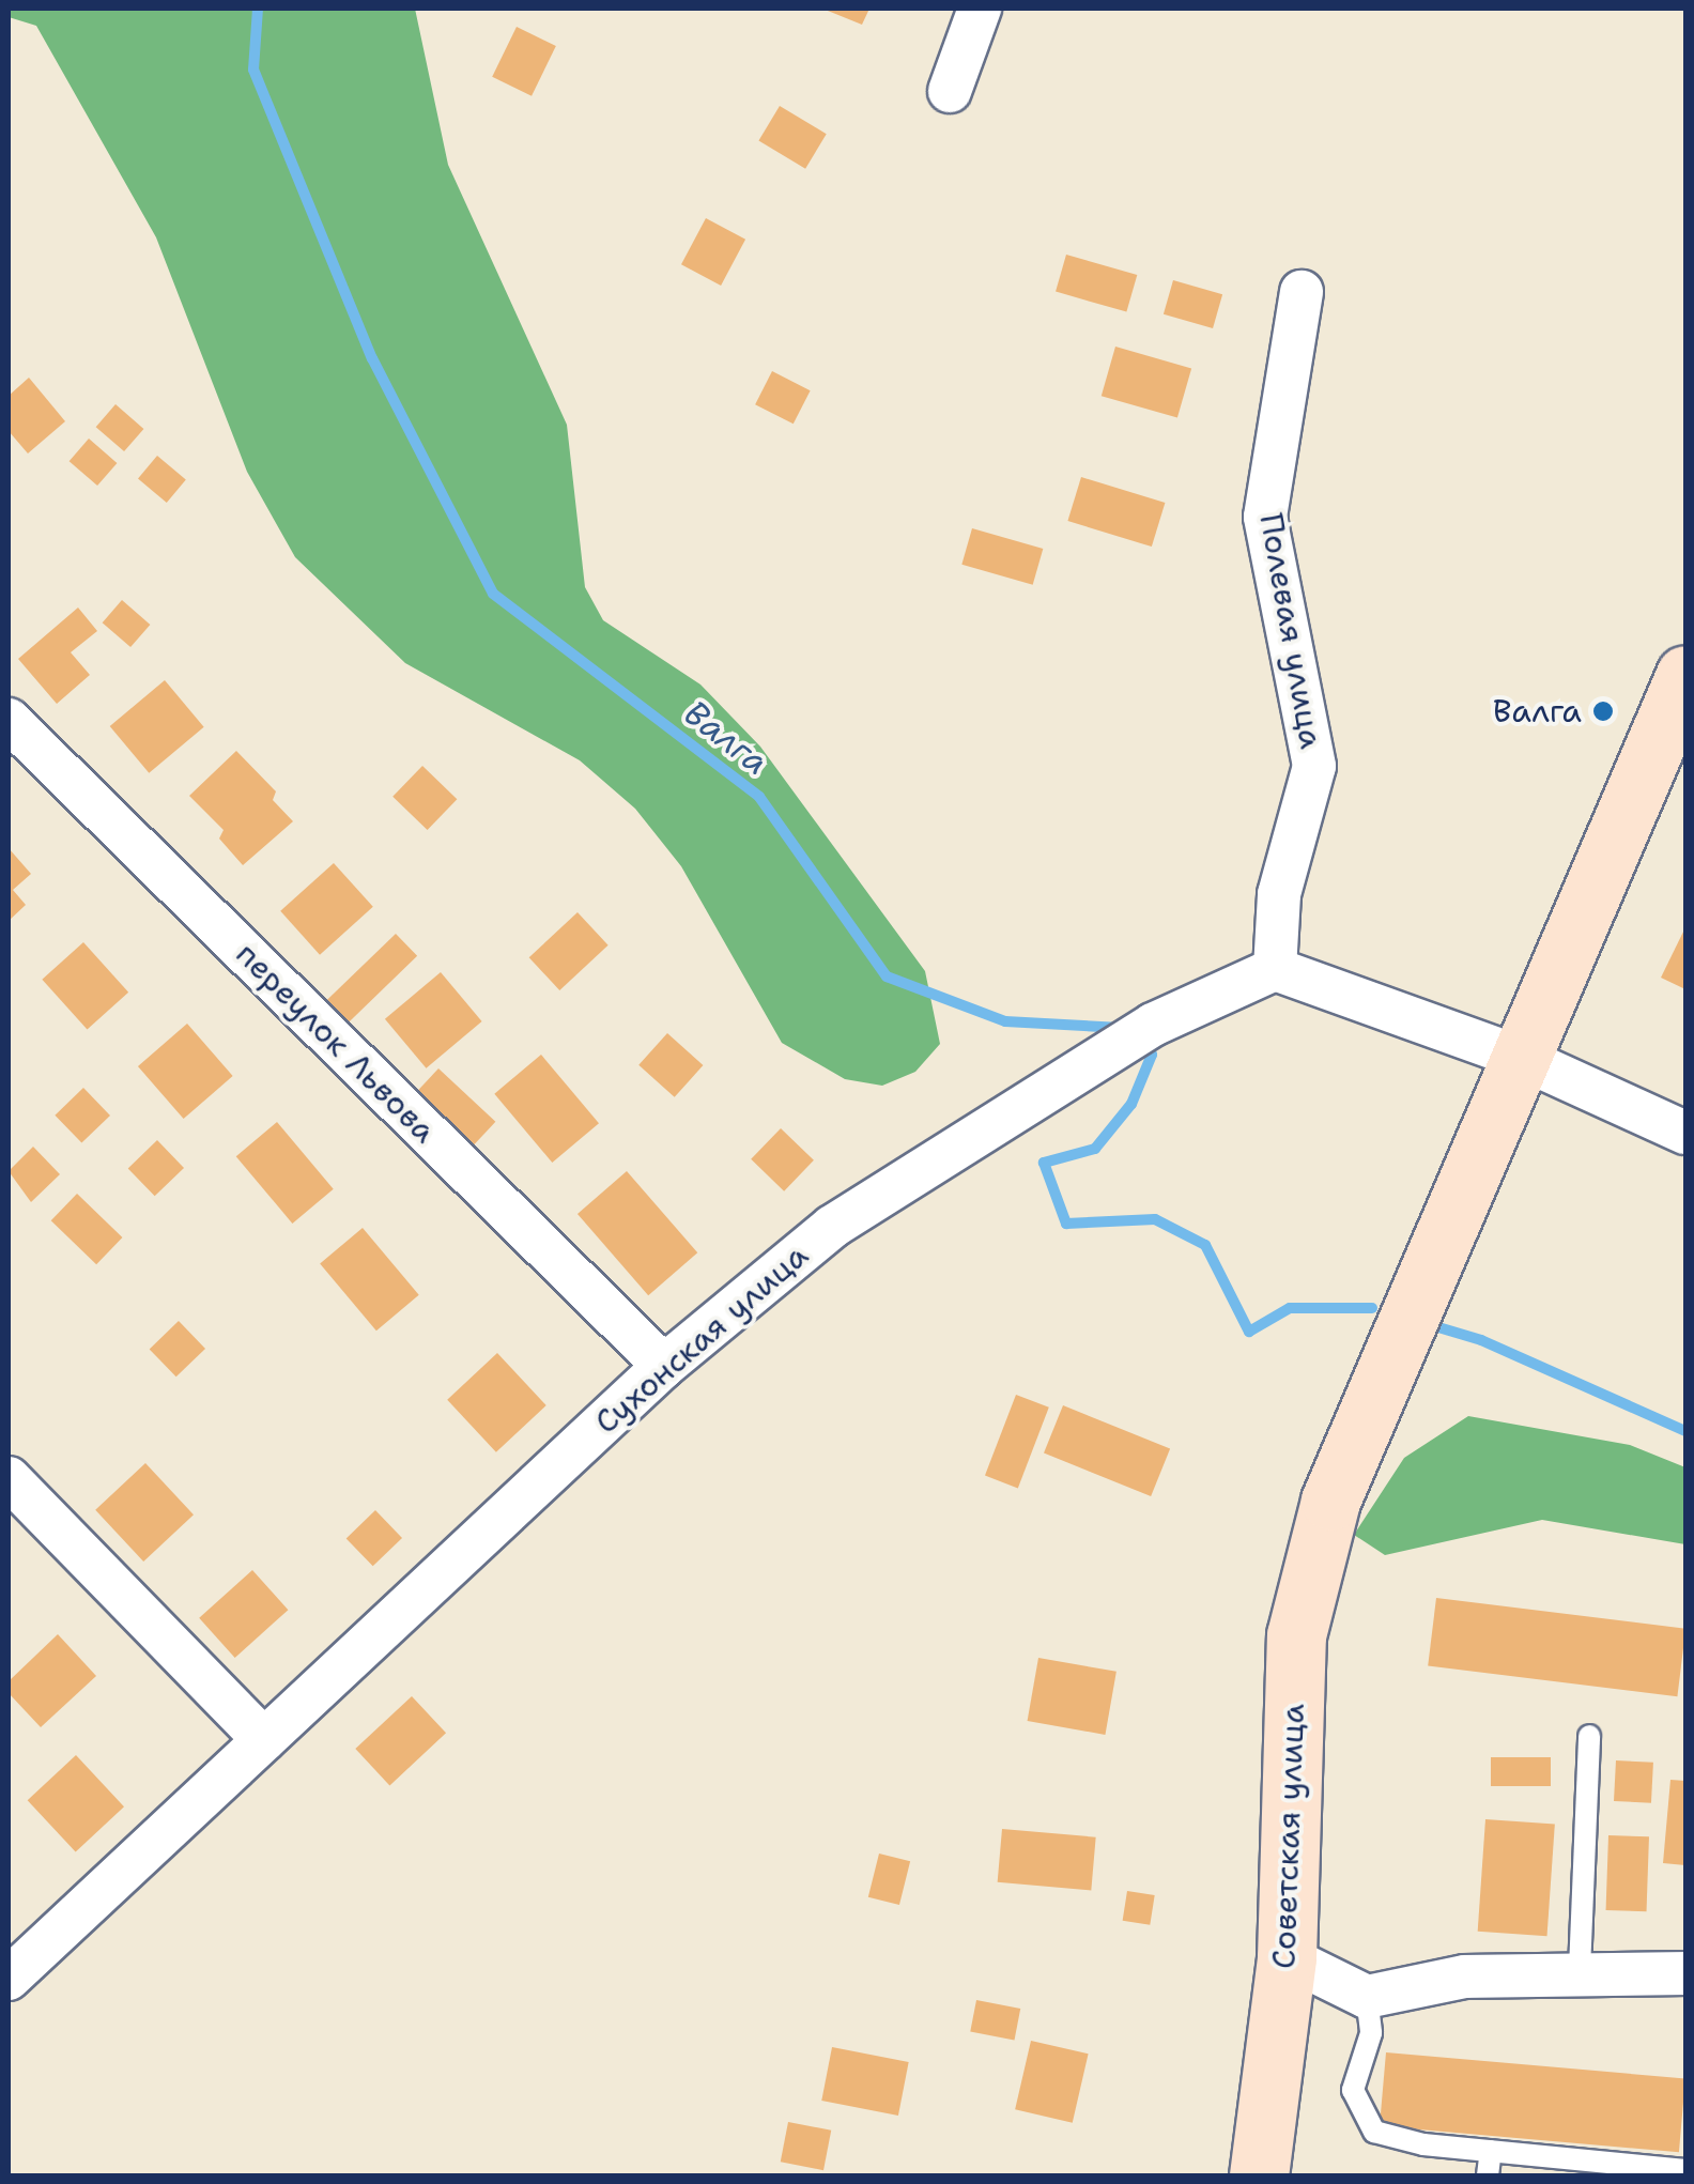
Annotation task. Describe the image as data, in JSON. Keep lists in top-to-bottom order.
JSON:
{
  "streets": {
    "street": [
      "Полевая улица",
      "переулок Львова",
      "Сухонская улица",
      "Советская улица"
    ]
  },
  "crossings": [
    ["Полевая улица", "Сухонская улица"],
    ["переулок Львова", "Сухонская улица"]
  ],
  "water": ["Валга"],
  "places": ["Валга"]
}
